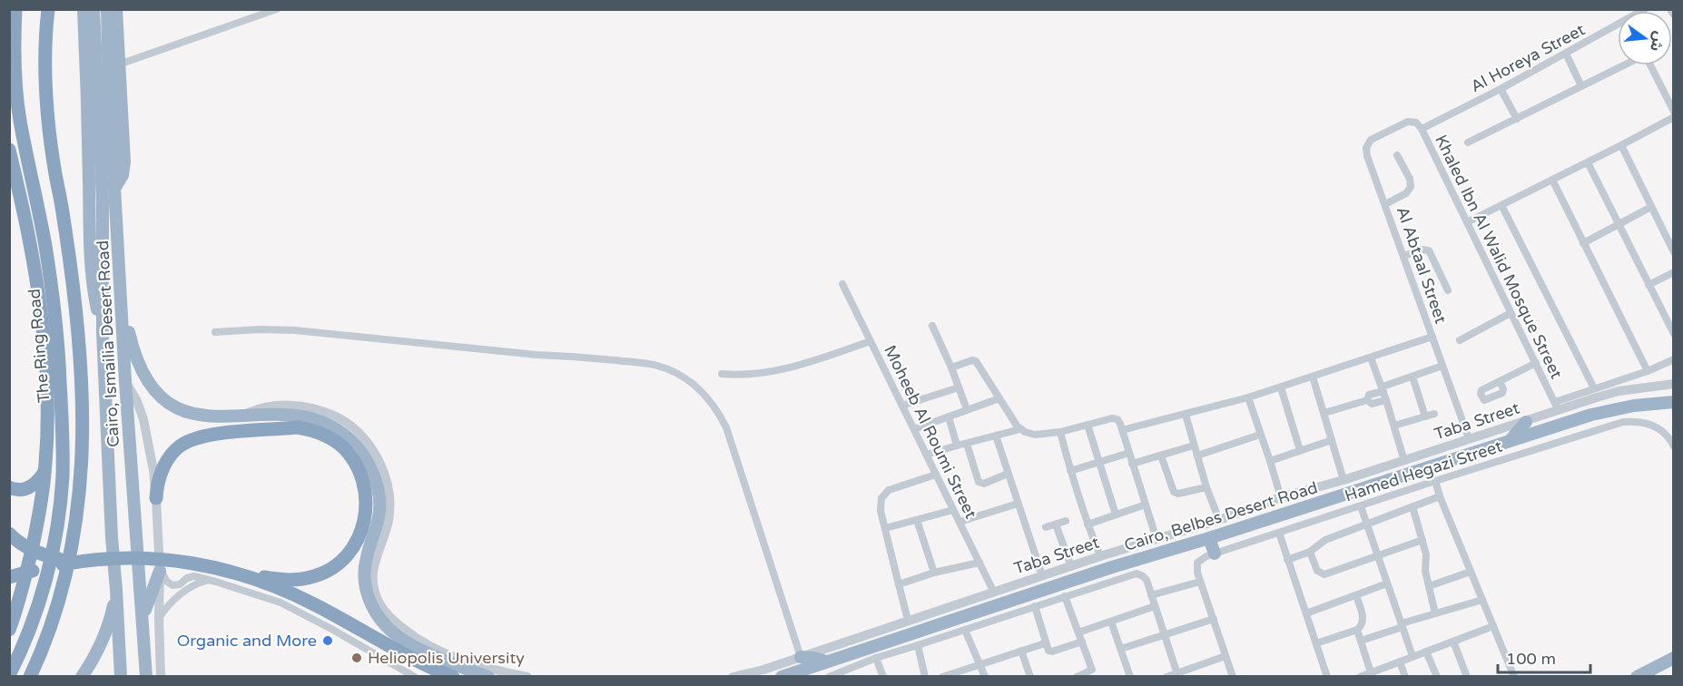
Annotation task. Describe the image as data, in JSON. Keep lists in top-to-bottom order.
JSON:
{
  "streets": {
    "highway": ["Cairo, Ismailia Desert Road", "The Ring Road", "Cairo, Belbes Desert Road"],
    "street": [
      "Al Horeya Street",
      "Khaled Ibn Al Walid Mosque Street",
      "Al Abtaal Street",
      "Taba Street",
      "Moheeb Al Roumi Street",
      "Hamed Hegazi Street"
    ]
  },
  "crossings": [
    ["Al Horeya Street", "Khaled Ibn Al Walid Mosque Street"],
    ["Khaled Ibn Al Walid Mosque Street", "Al Abtaal Street"],
    ["Khaled Ibn Al Walid Mosque Street", "Taba Street"],
    ["Al Abtaal Street", "Taba Street"],
    ["Taba Street", "Moheeb Al Roumi Street"]
  ],
  "places": ["Organic and More", "Heliopolis University"],
  "scale_bar": "100 m",
  "north": "right"
}
